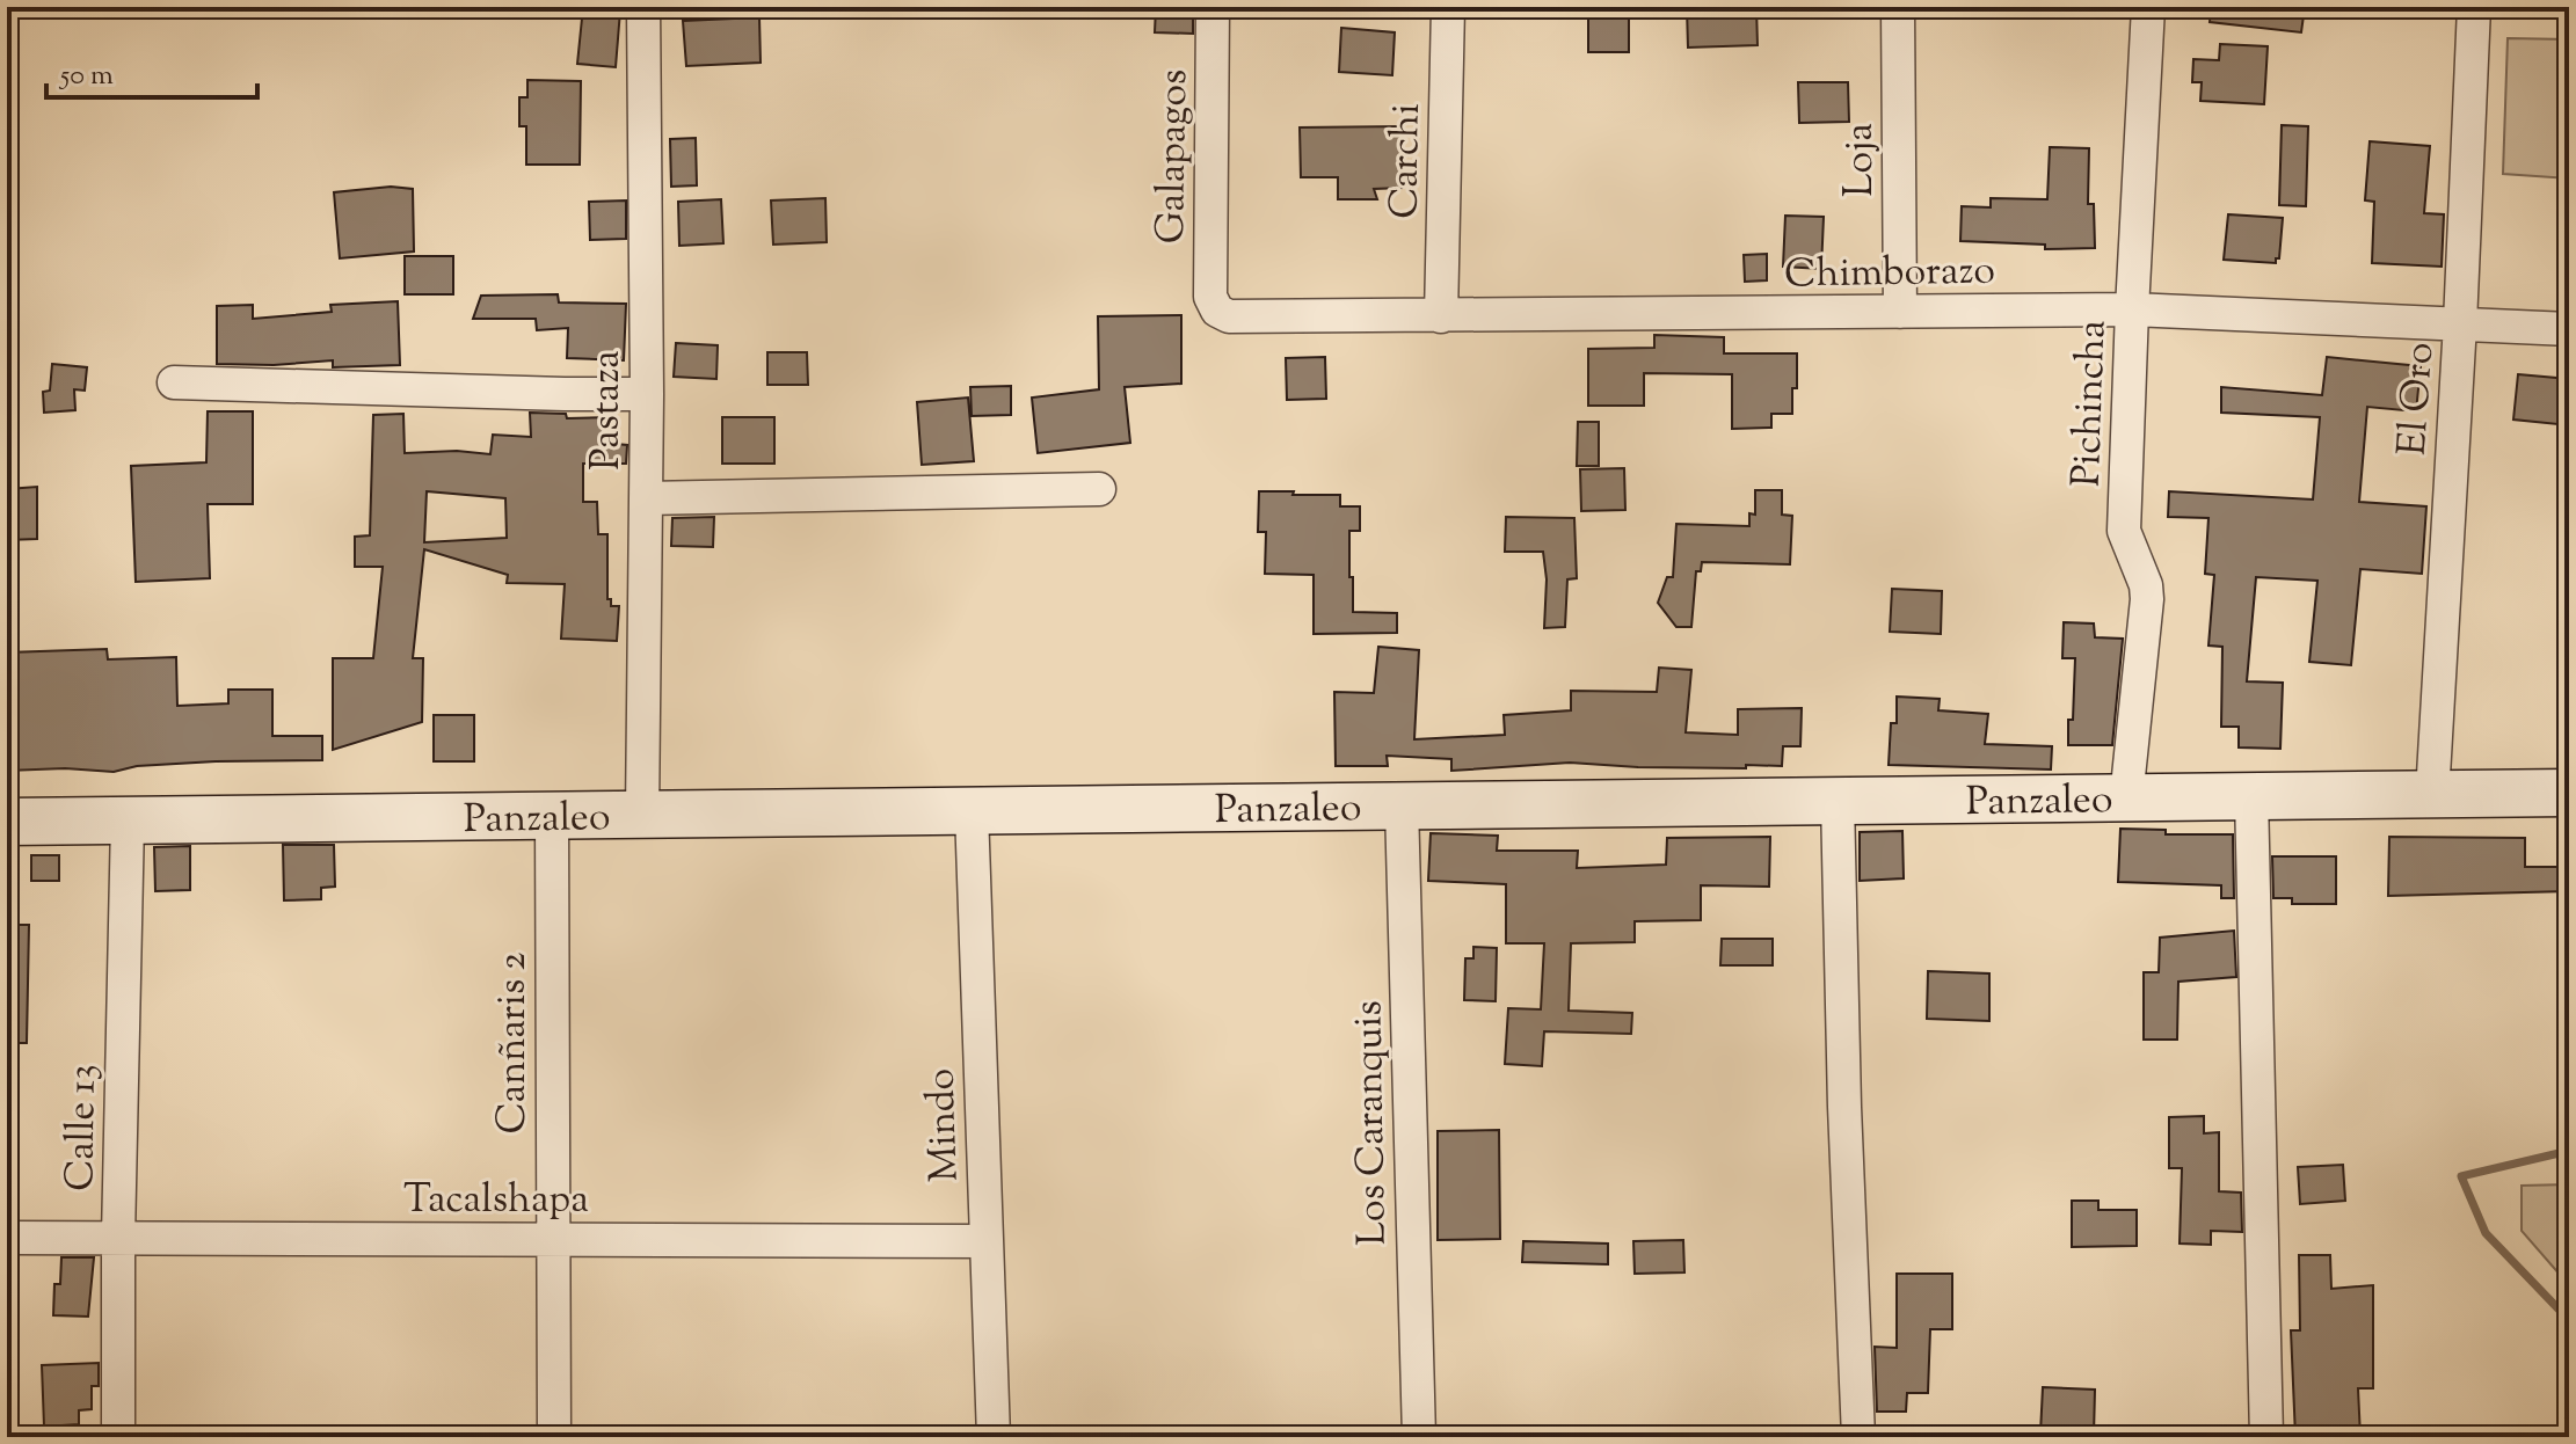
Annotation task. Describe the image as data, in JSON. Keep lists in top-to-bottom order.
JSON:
{
  "streets": {
    "street": [
      "Galapagos",
      "Loja",
      "Carchi",
      "Chimborazo",
      "El Oro",
      "Pichincha",
      "Pastaza",
      "Panzaleo",
      "Canñaris 2",
      "Los Caranquis",
      "Mindo",
      "Calle 13",
      "Tacalshapa"
    ]
  },
  "crossings": [
    ["Galapagos", "Chimborazo"],
    ["Loja", "Chimborazo"],
    ["Carchi", "Chimborazo"],
    ["Chimborazo", "El Oro"],
    ["Chimborazo", "Pichincha"],
    ["El Oro", "Panzaleo"],
    ["Pichincha", "Panzaleo"],
    ["Pastaza", "Panzaleo"],
    ["Panzaleo", "Canñaris 2"],
    ["Panzaleo", "Los Caranquis"],
    ["Panzaleo", "Mindo"],
    ["Panzaleo", "Calle 13"],
    ["Canñaris 2", "Tacalshapa"],
    ["Mindo", "Tacalshapa"],
    ["Calle 13", "Tacalshapa"]
  ],
  "scale_bar": "50 m"
}
